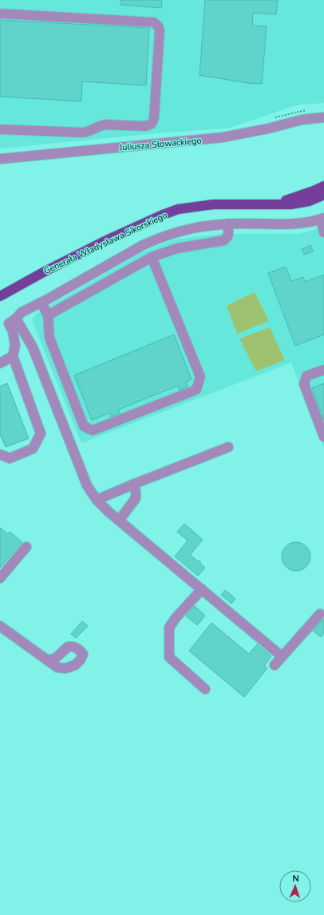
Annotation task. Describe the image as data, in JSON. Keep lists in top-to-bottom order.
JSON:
{
  "streets": {
    "main road": ["Generała Władysława Sikorskiego"],
    "street": ["Juliusza Słowackiego"]
  },
  "north": "top"
}
